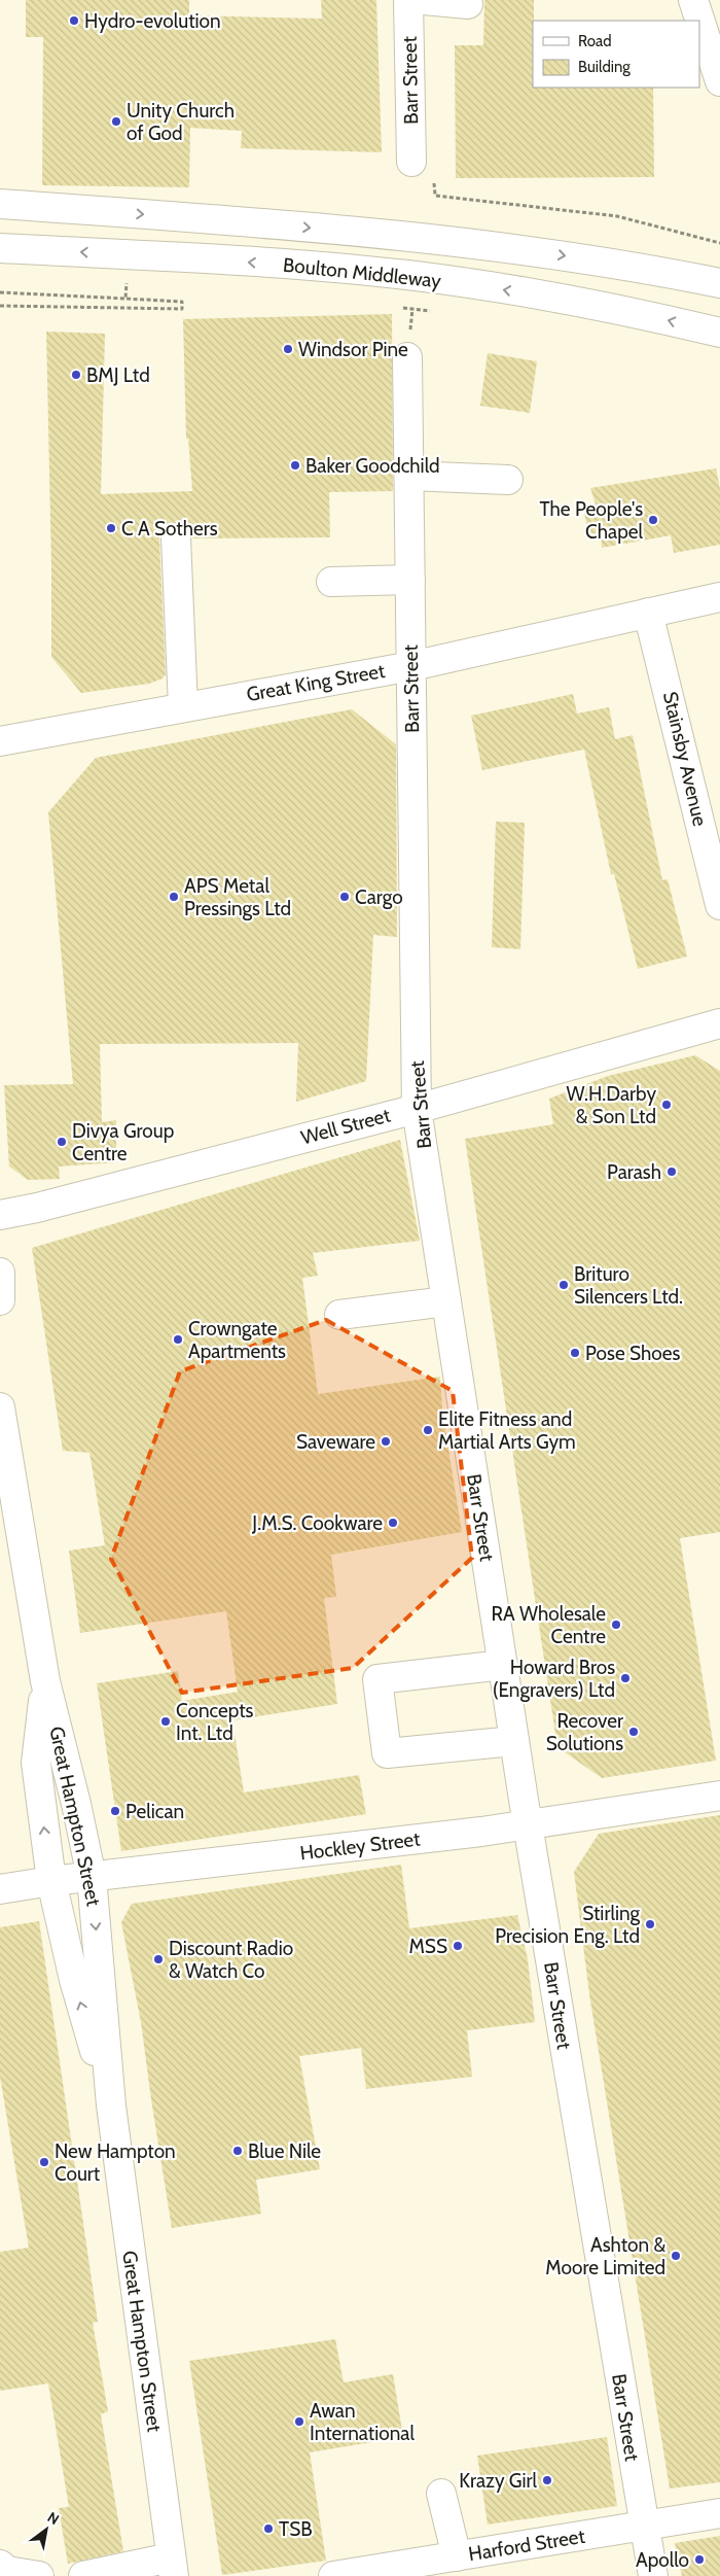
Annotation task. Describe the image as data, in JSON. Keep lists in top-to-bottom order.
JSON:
{
  "streets": {
    "main road": [
      "Barr Street",
      "Boulton Middleway",
      "Great King Street",
      "Stainsby Avenue",
      "Well Street",
      "Great Hampton Street",
      "Hockley Street",
      "Harford Street"
    ]
  },
  "crossings": [
    ["Barr Street", "Great King Street"],
    ["Barr Street", "Well Street"],
    ["Barr Street", "Hockley Street"],
    ["Barr Street", "Harford Street"],
    ["Great King Street", "Stainsby Avenue"],
    ["Great Hampton Street", "Hockley Street"]
  ],
  "places": [
    "Hydro-evolution",
    "Unity Church of God",
    "Windsor Pine",
    "BMJ Ltd",
    "Baker Goodchild",
    "The People's Chapel",
    "C A Sothers",
    "APS Metal Pressings Ltd",
    "Cargo",
    "W.H.Darby & Son Ltd",
    "Divya Group Centre",
    "Parash",
    "Brituro Silencers Ltd.",
    "Crowngate Apartments",
    "Pose Shoes",
    "Elite Fitness and Martial Arts Gym",
    "Saveware",
    "J.M.S. Cookware",
    "RA Wholesale Centre",
    "Howard Bros (Engravers) Ltd",
    "Concepts Int. Ltd",
    "Recover Solutions",
    "Pelican",
    "Stirling Precision Eng. Ltd",
    "MSS",
    "Discount Radio & Watch Co",
    "Blue Nile",
    "New Hampton Court",
    "Ashton & Moore Limited",
    "Awan International",
    "Krazy Girl",
    "TSB",
    "Apollo"
  ],
  "legend": ["Road", "Building"],
  "north": "top right"
}
